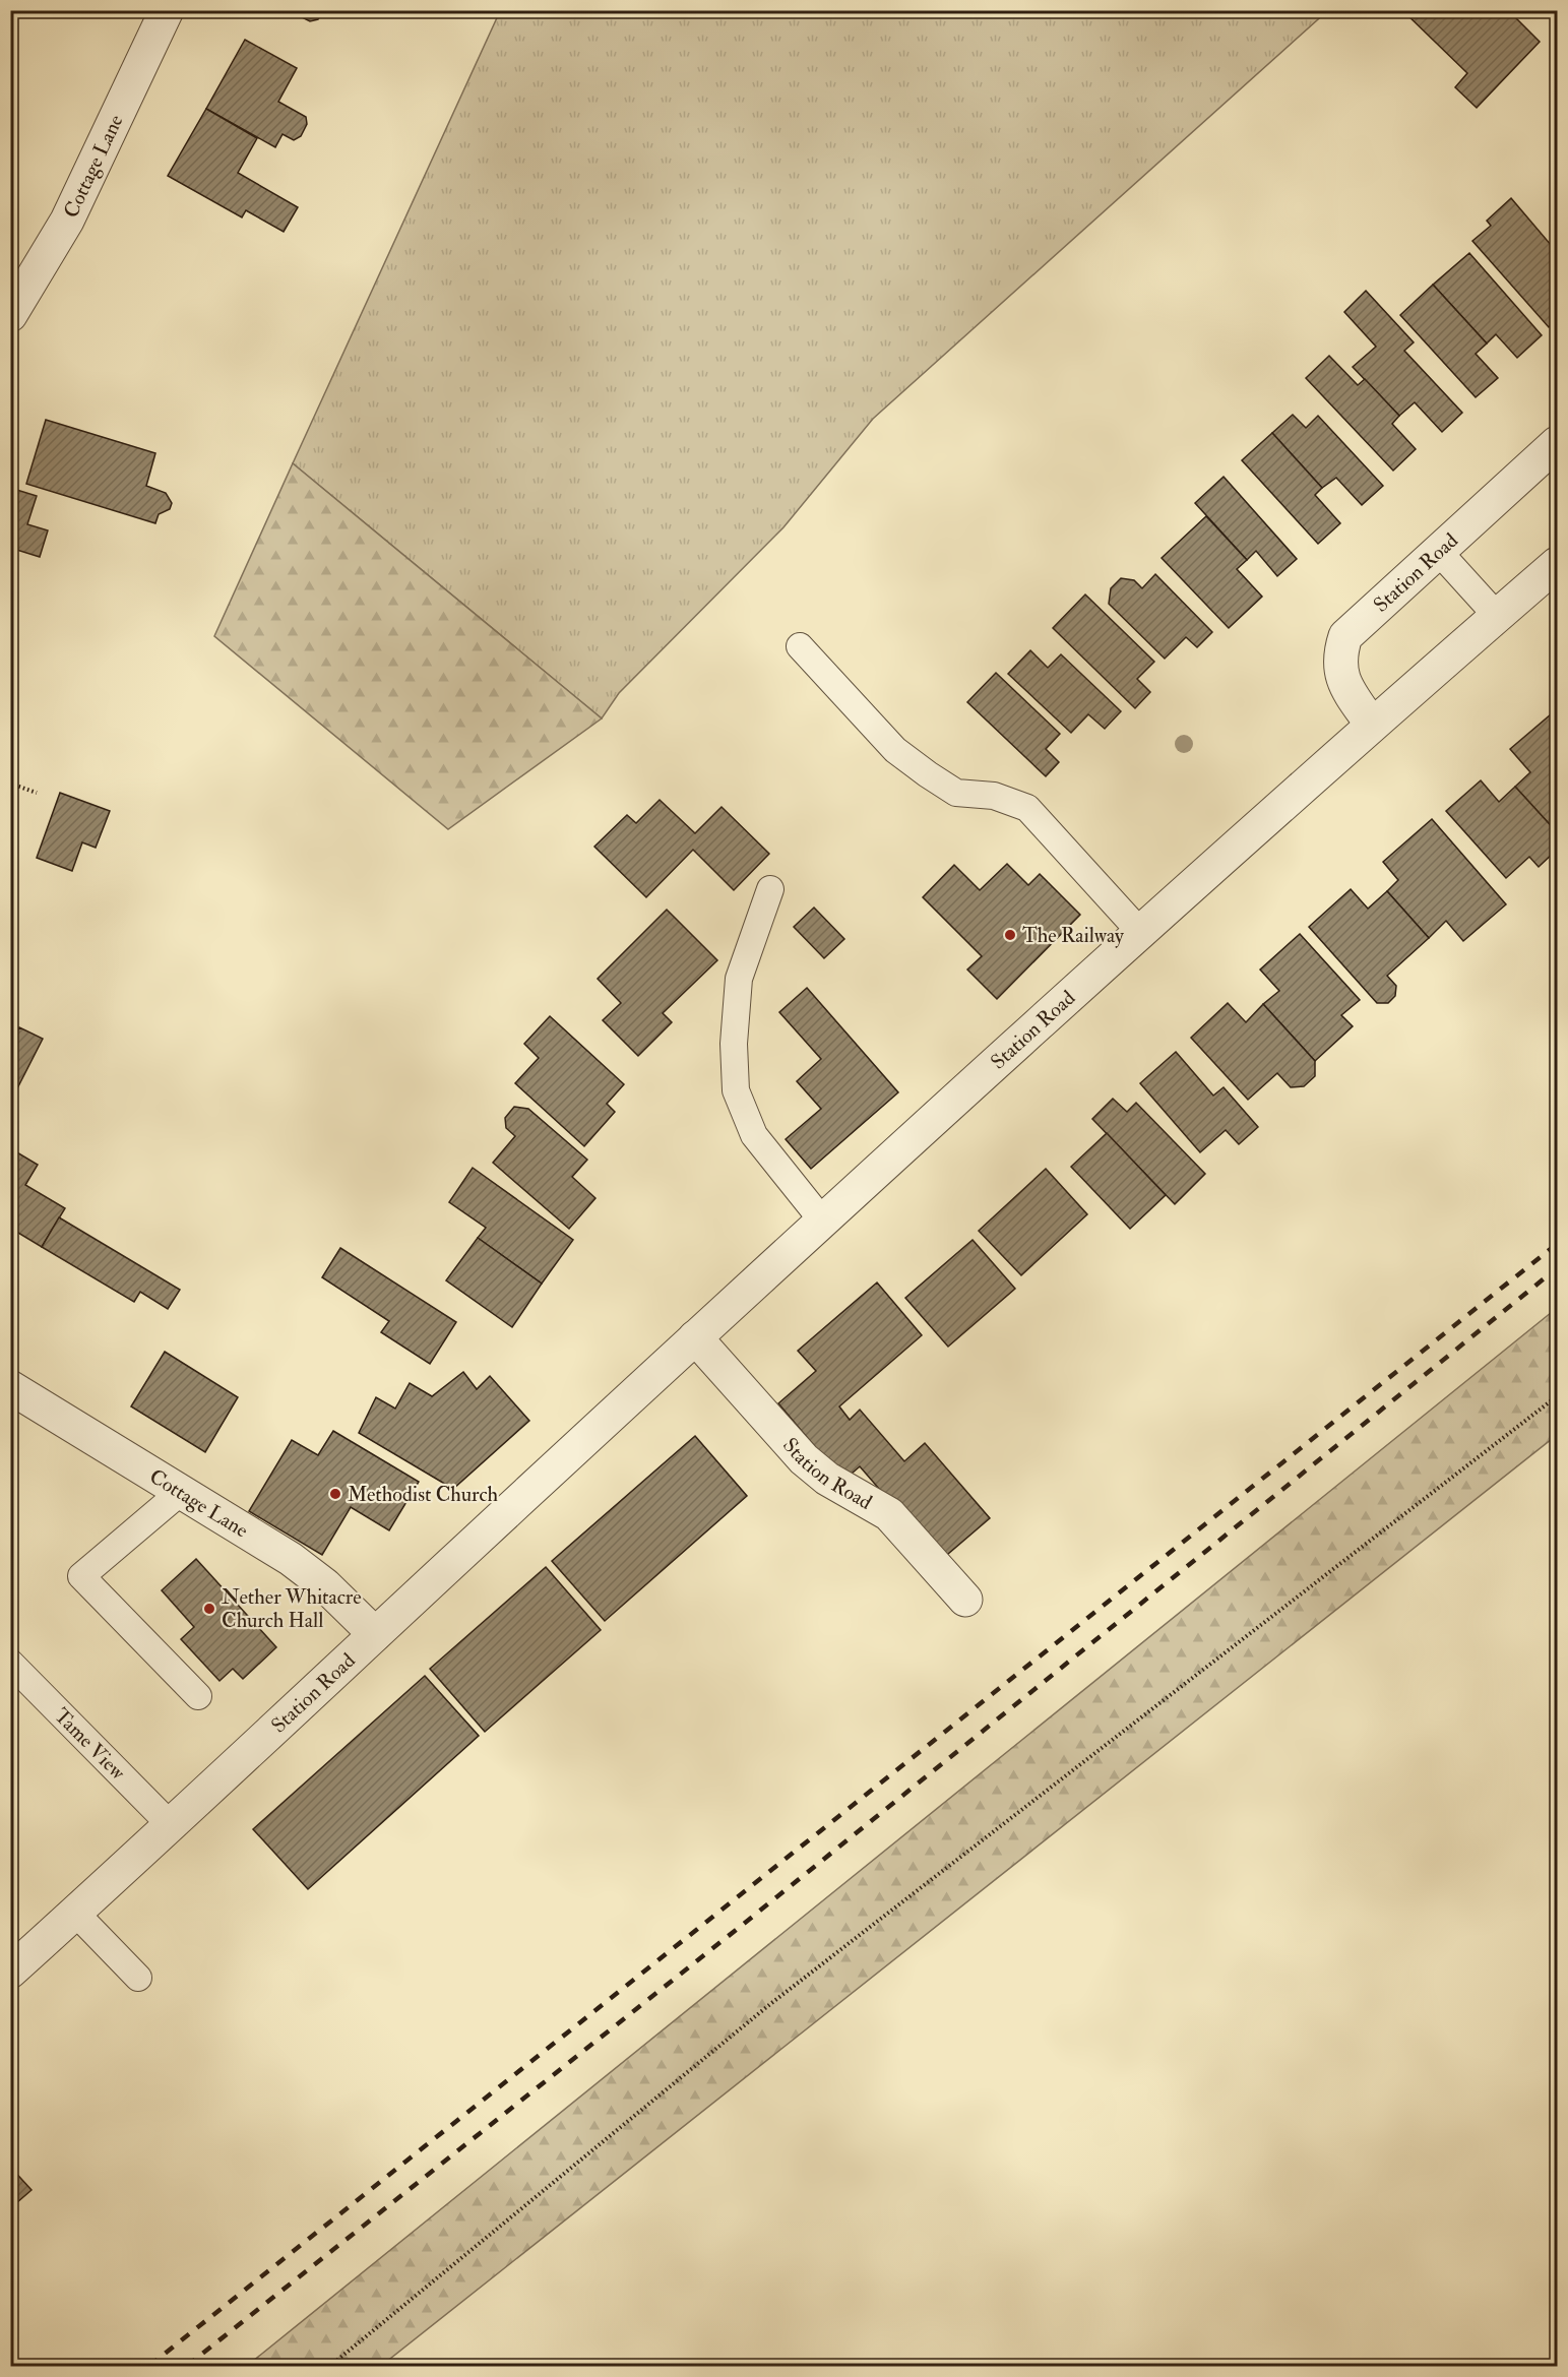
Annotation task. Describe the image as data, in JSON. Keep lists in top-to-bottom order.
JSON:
{
  "streets": {
    "street": ["Cottage Lane", "Station Road"],
    "lane": ["Tame View"]
  },
  "crossings": [
    ["Cottage Lane", "Station Road"],
    ["Station Road", "Tame View"]
  ],
  "places": ["The Railway", "Methodist Church", "Nether Whitacre Church Hall"]
}
